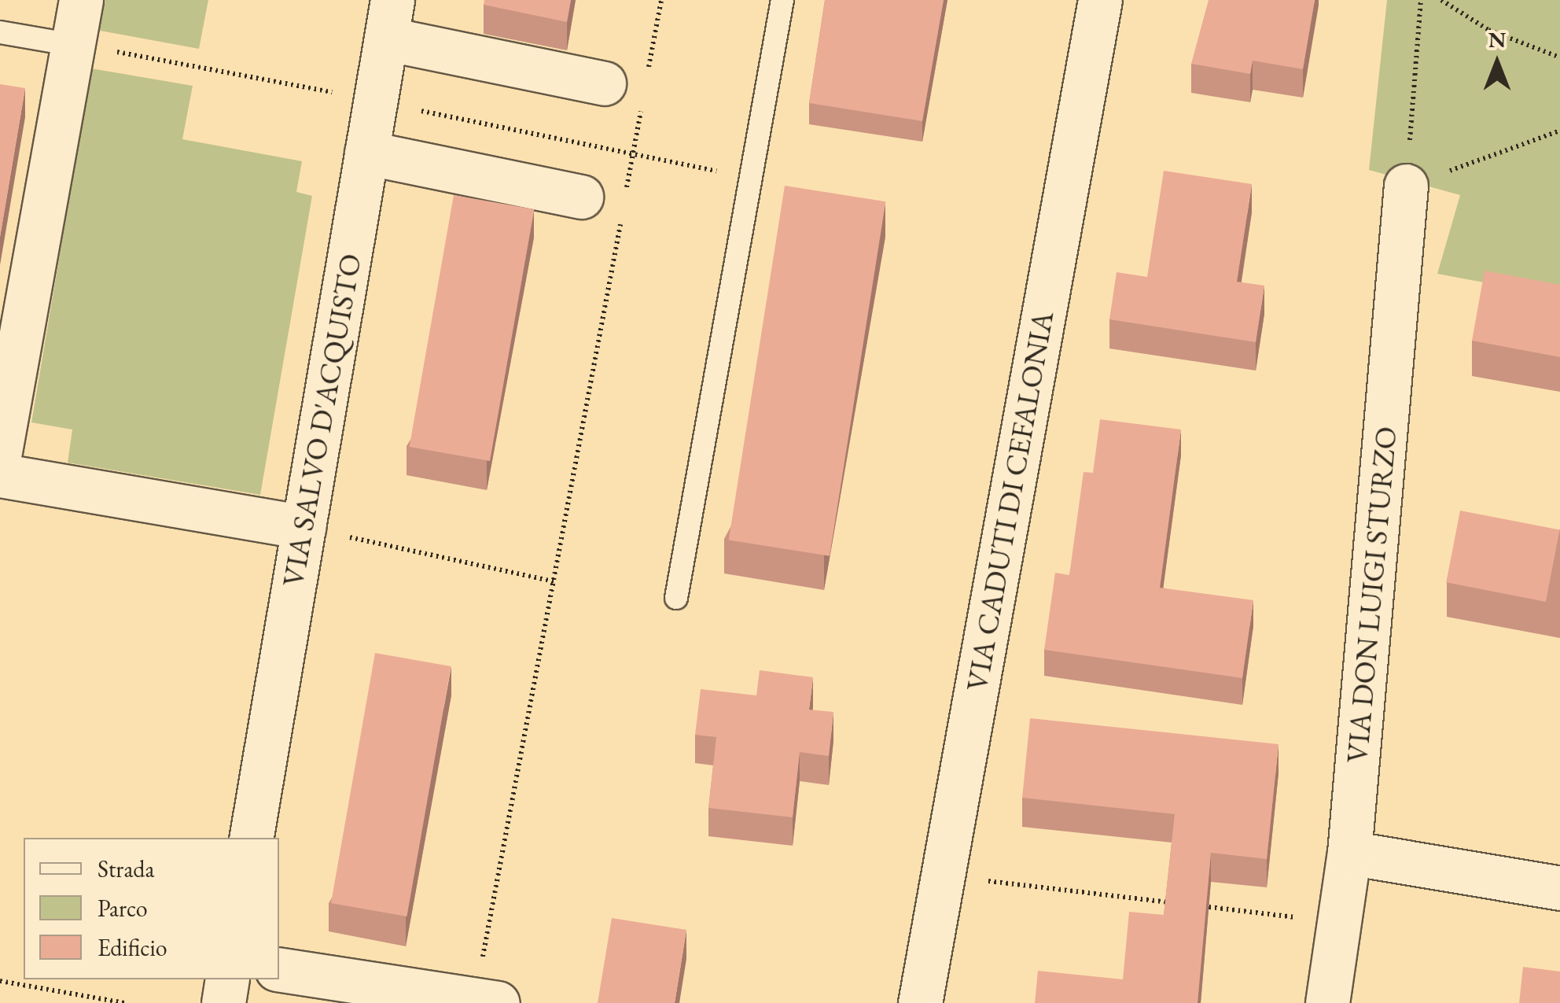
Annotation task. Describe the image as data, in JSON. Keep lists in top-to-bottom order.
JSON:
{
  "streets": {
    "street": ["VIA SALVO D'ACQUISTO", "VIA CADUTI DI CEFALONIA", "VIA DON LUIGI STURZO"]
  },
  "legend": ["Strada", "Parco", "Edificio"],
  "north": "top"
}
